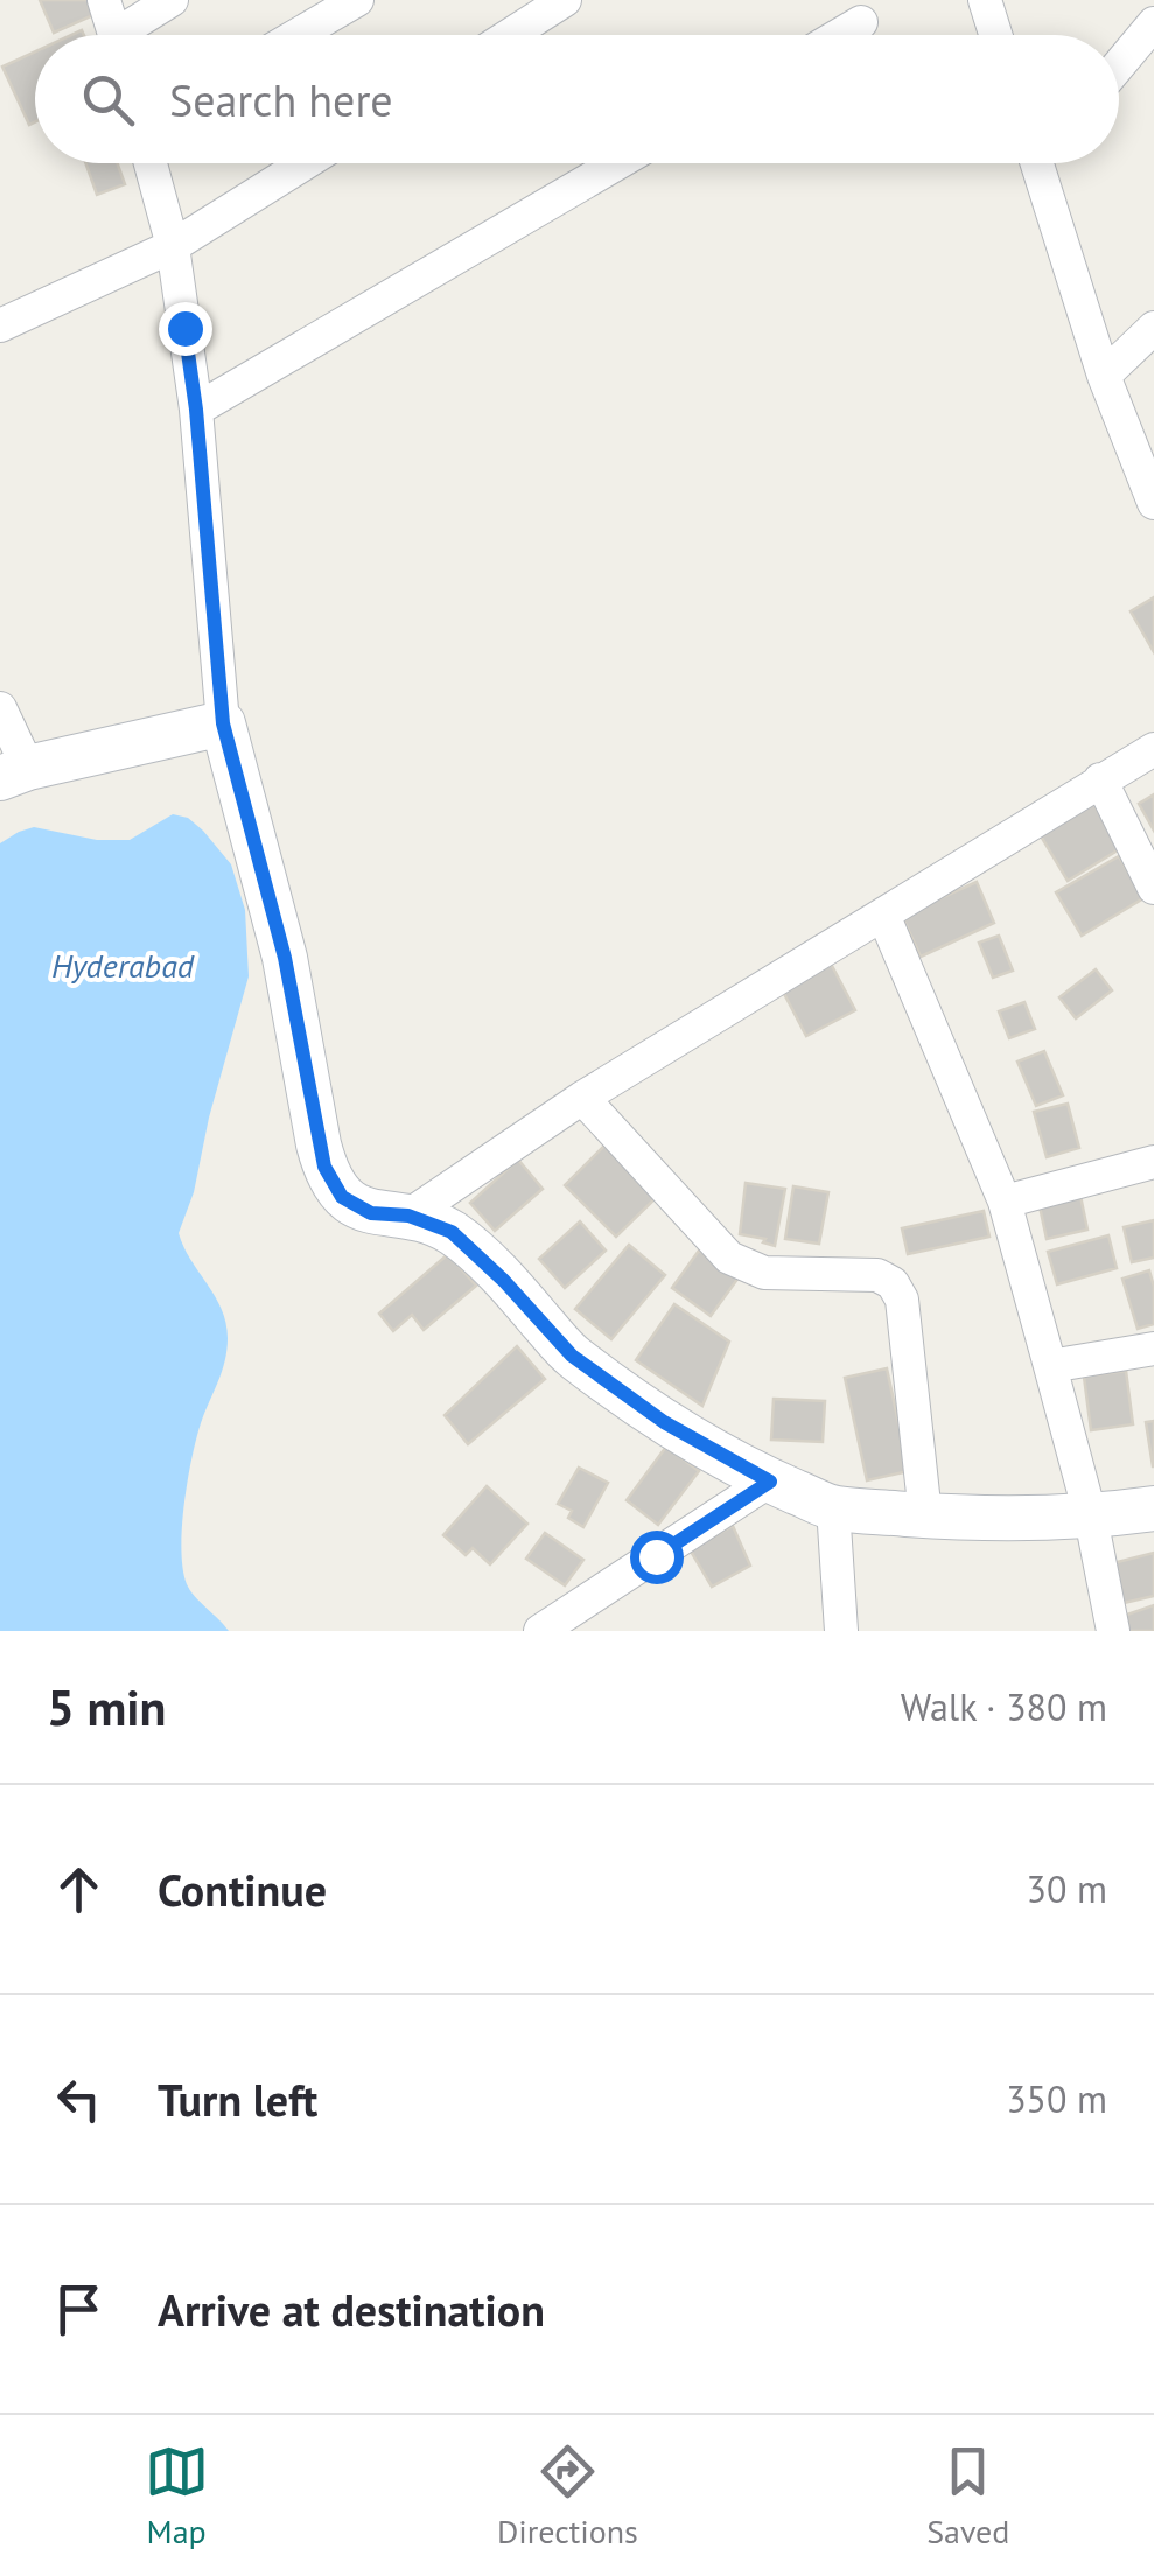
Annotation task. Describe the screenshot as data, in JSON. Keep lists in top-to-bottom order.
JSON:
{
  "water": ["Hyderabad"],
  "page": {
    "search": "Search here",
    "heading": ["5 min", "Walk · 380 m"],
    "list": [
      ["Continue", "30 m"],
      ["Turn left", "350 m"],
      "Arrive at destination"
    ],
    "nav": ["Map", "Directions", "Saved"]
  }
}
